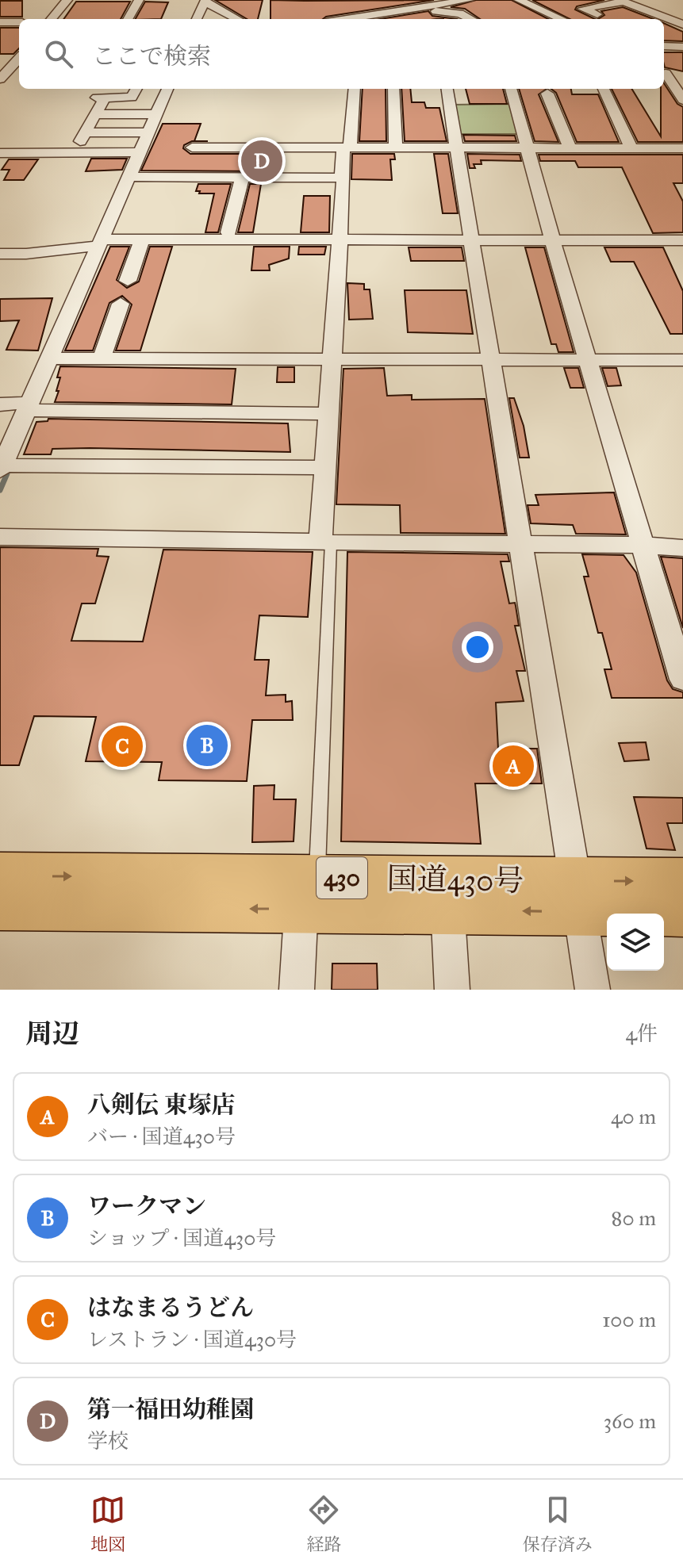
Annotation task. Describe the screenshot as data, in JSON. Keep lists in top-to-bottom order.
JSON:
{
  "streets": {
    "highway": ["430", "国道430号"]
  },
  "page": {
    "search": "ここで検索",
    "pins": [
      "D",
      "B",
      "C",
      "A"
    ],
    "heading": ["周辺", "4件"],
    "list": [
      {
        "mark": "A",
        "name": "八剣伝 東塚店",
        "note": "バー · 国道430号",
        "value": "40 m"
      },
      {
        "mark": "B",
        "name": "ワークマン",
        "note": "ショップ · 国道430号",
        "value": "80 m"
      },
      {
        "mark": "C",
        "name": "はなまるうどん",
        "note": "レストラン · 国道430号",
        "value": "100 m"
      },
      {
        "mark": "D",
        "name": "第一福田幼稚園",
        "note": "学校",
        "value": "360 m"
      }
    ],
    "nav": ["地図", "経路", "保存済み"]
  }
}
